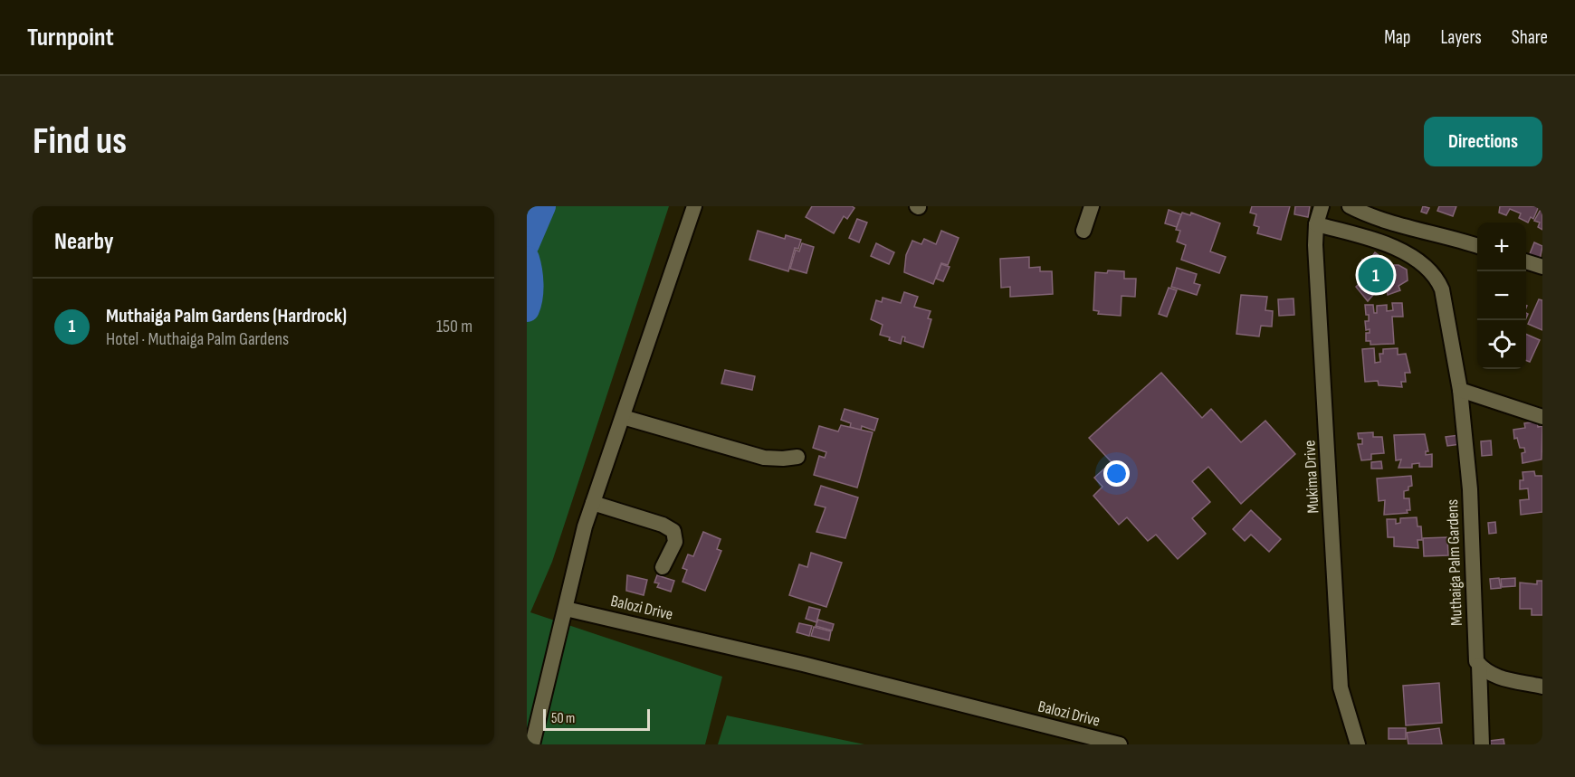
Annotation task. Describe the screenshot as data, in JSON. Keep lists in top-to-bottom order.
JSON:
{
  "streets": {
    "street": ["Mukima Drive", "Muthaiga Palm Gardens", "Balozi Drive"]
  },
  "crossings": [
    ["Mukima Drive", "Muthaiga Palm Gardens"]
  ],
  "scale_bar": "50 m",
  "page": {
    "header": "Turnpoint",
    "nav": ["Map", "Layers", "Share"],
    "buttons": "Directions",
    "title": "Find us",
    "heading": "Nearby",
    "map_buttons": ["+", "−"],
    "pins": "1",
    "list": [
      {
        "mark": "1",
        "name": "Muthaiga Palm Gardens (Hardrock)",
        "note": "Hotel · Muthaiga Palm Gardens",
        "value": "150 m"
      }
    ],
    "scale": "50 m"
  }
}
